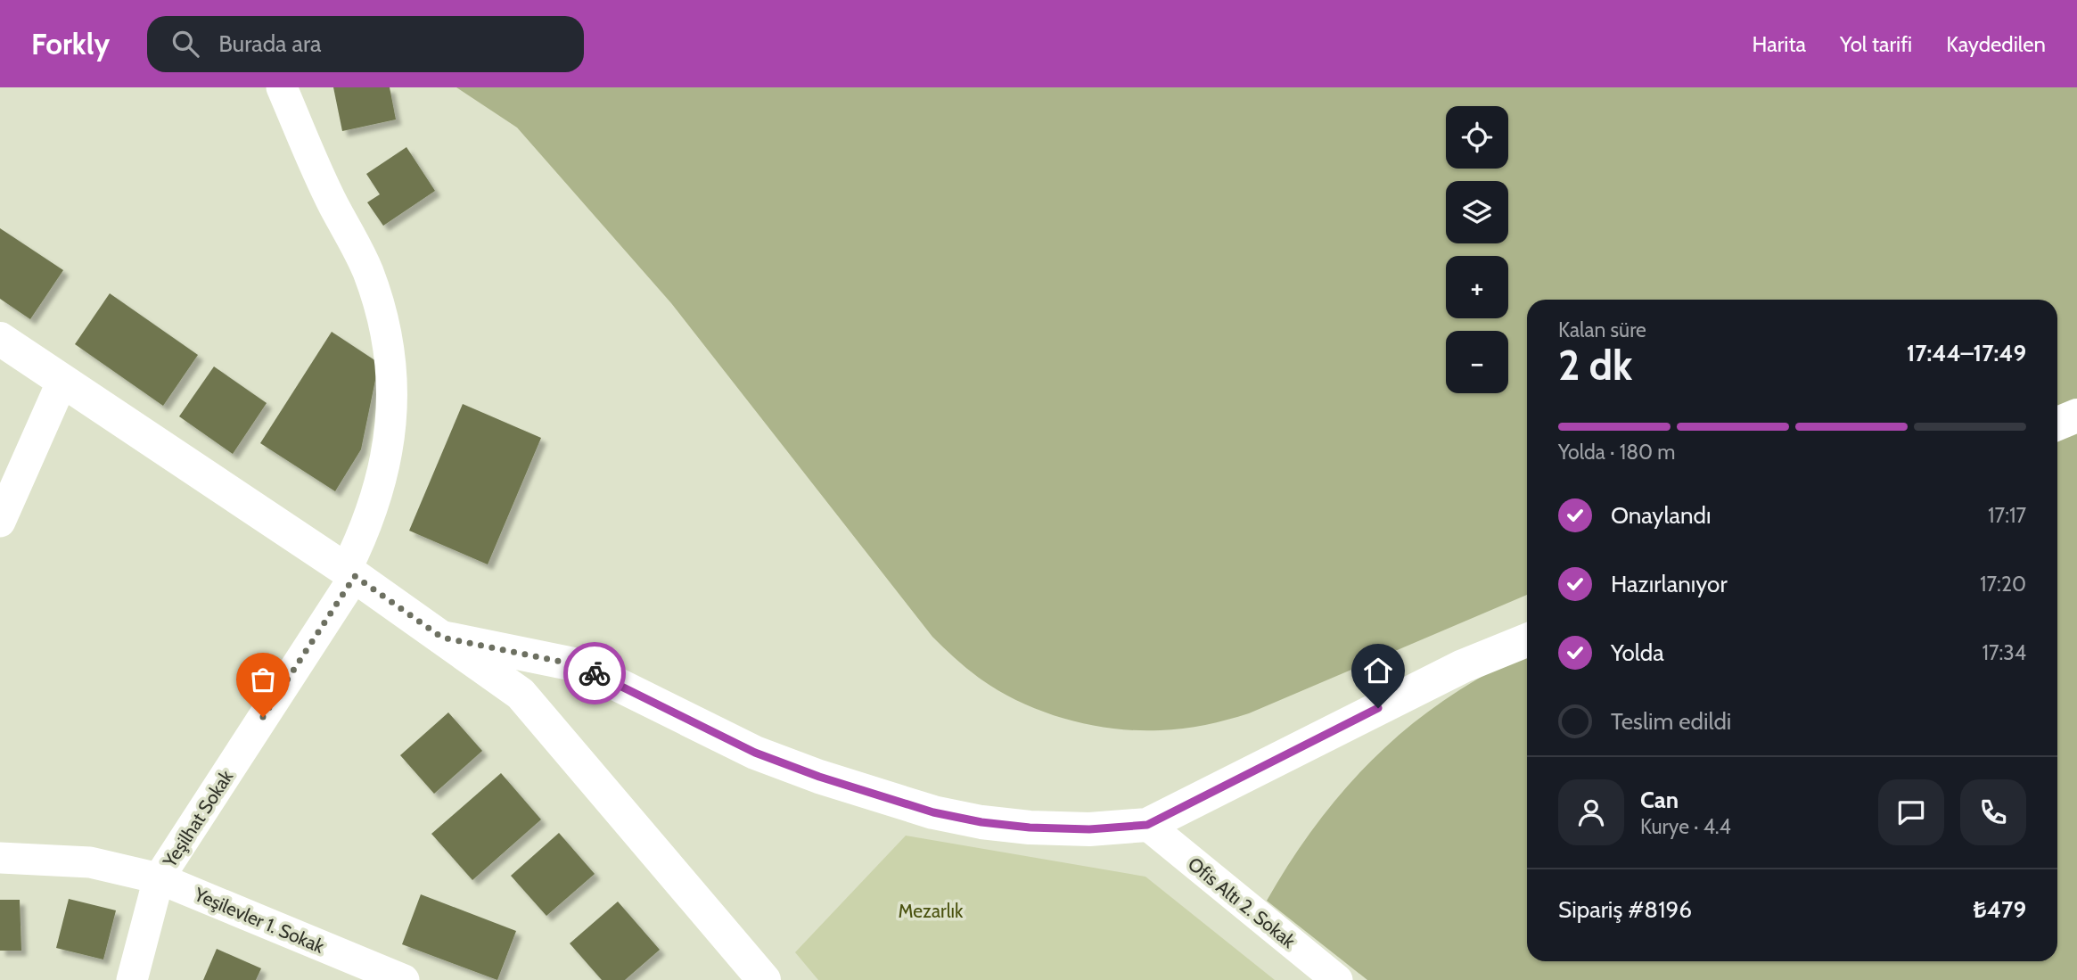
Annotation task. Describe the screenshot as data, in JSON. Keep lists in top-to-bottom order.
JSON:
{
  "streets": {
    "street": ["Yeşilhat Sokak", "Ofis Altı 2. Sokak", "Yeşilevler 1. Sokak"]
  },
  "crossings": [
    ["Yeşilhat Sokak", "Yeşilevler 1. Sokak"]
  ],
  "parks": ["Mezarlık"],
  "page": {
    "header": "Forkly",
    "search": "Burada ara",
    "nav": ["Harita", "Yol tarifi", "Kaydedilen"],
    "map_buttons": ["+", "−"],
    "heading": ["2 dk", "Kalan süre", "17:44–17:49"],
    "panel": [
      "Can",
      "Kurye · 4.4",
      "Sipariş #8196",
      "₺479"
    ],
    "bar": "Yolda · 180 m",
    "list": [
      ["Onaylandı", "17:17"],
      ["Hazırlanıyor", "17:20"],
      ["Yolda", "17:34"],
      "Teslim edildi"
    ]
  }
}
